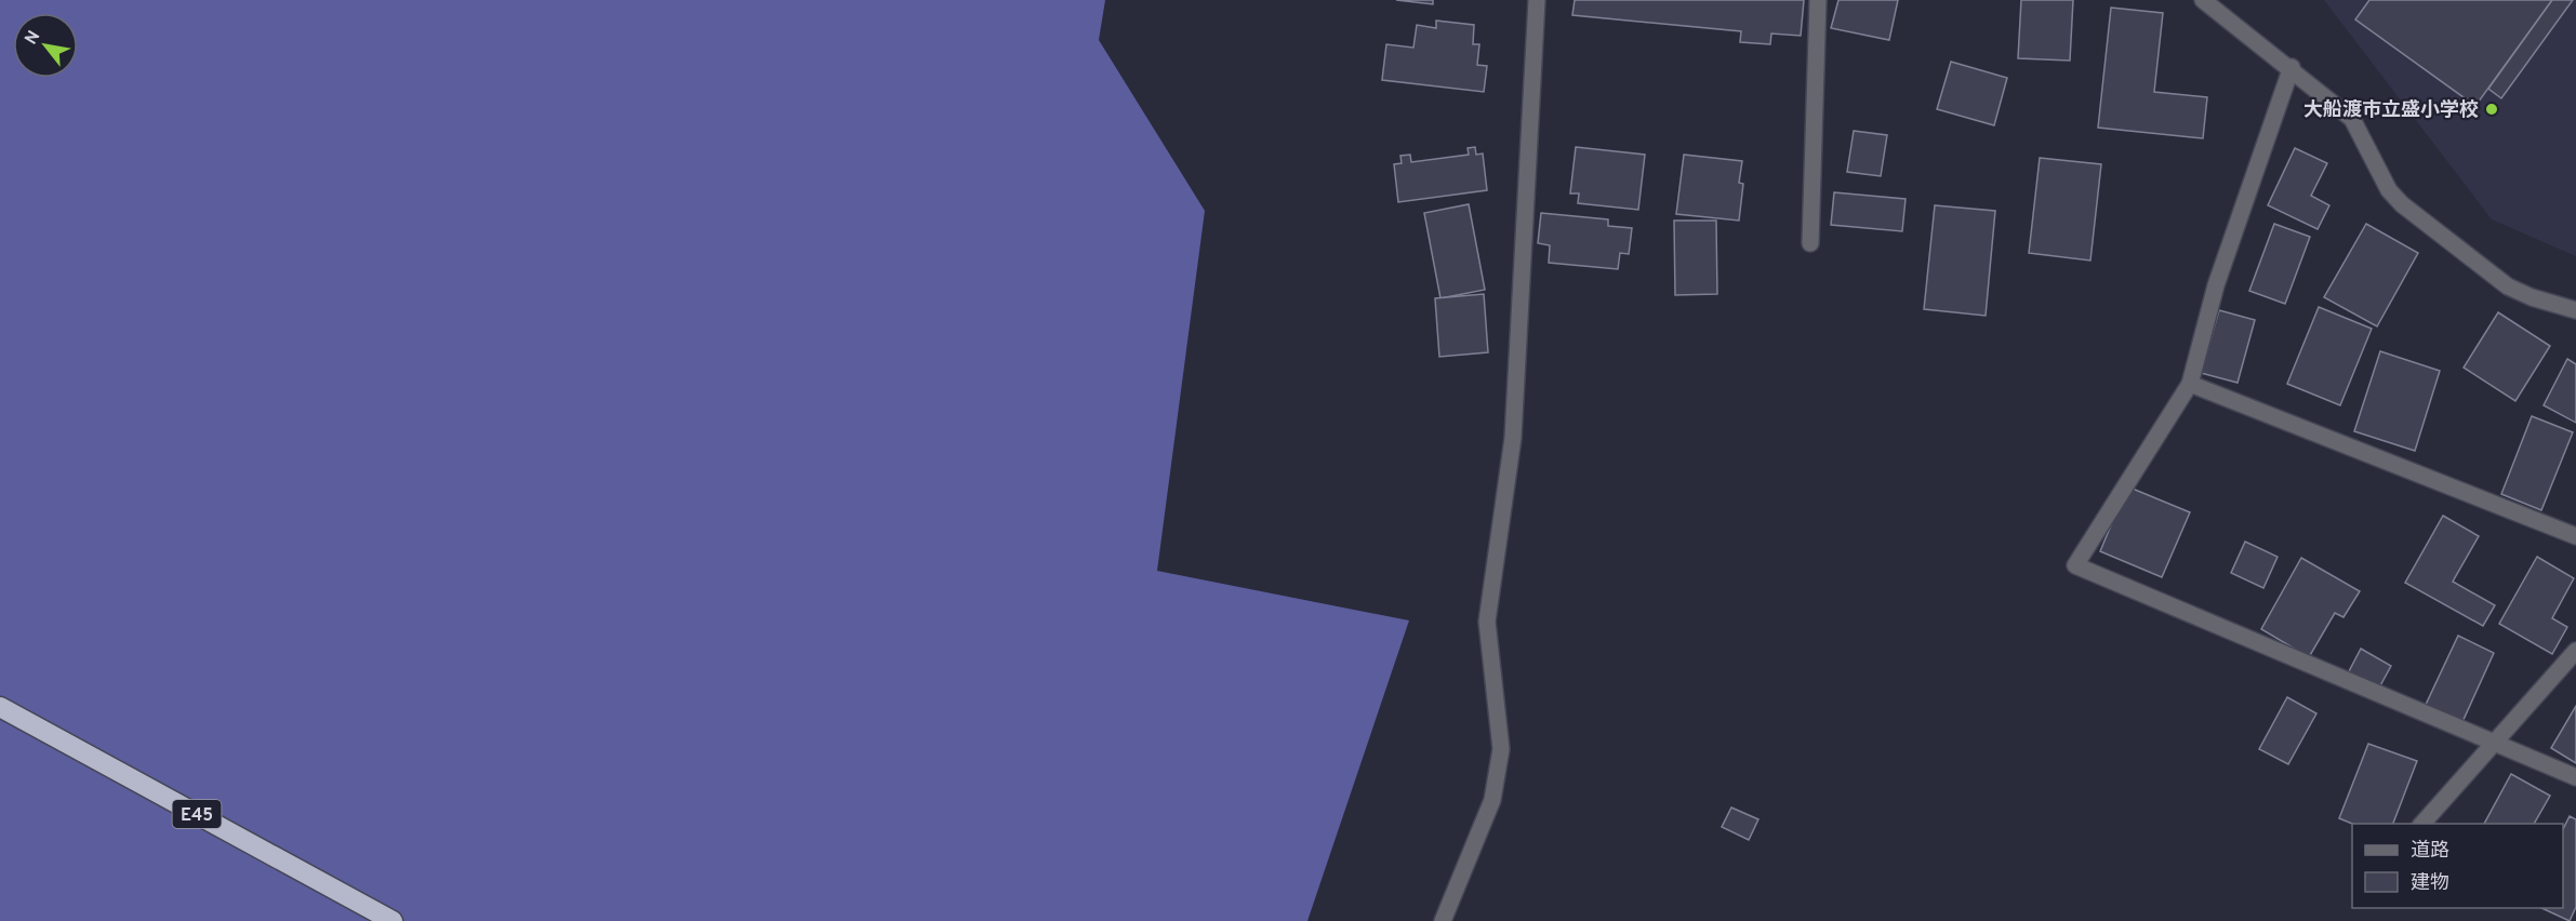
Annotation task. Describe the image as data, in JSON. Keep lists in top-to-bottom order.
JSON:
{
  "streets": {
    "highway": ["E45"]
  },
  "places": ["大船渡市立盛小学校"],
  "legend": ["道路", "建物"],
  "north": "top left"
}
